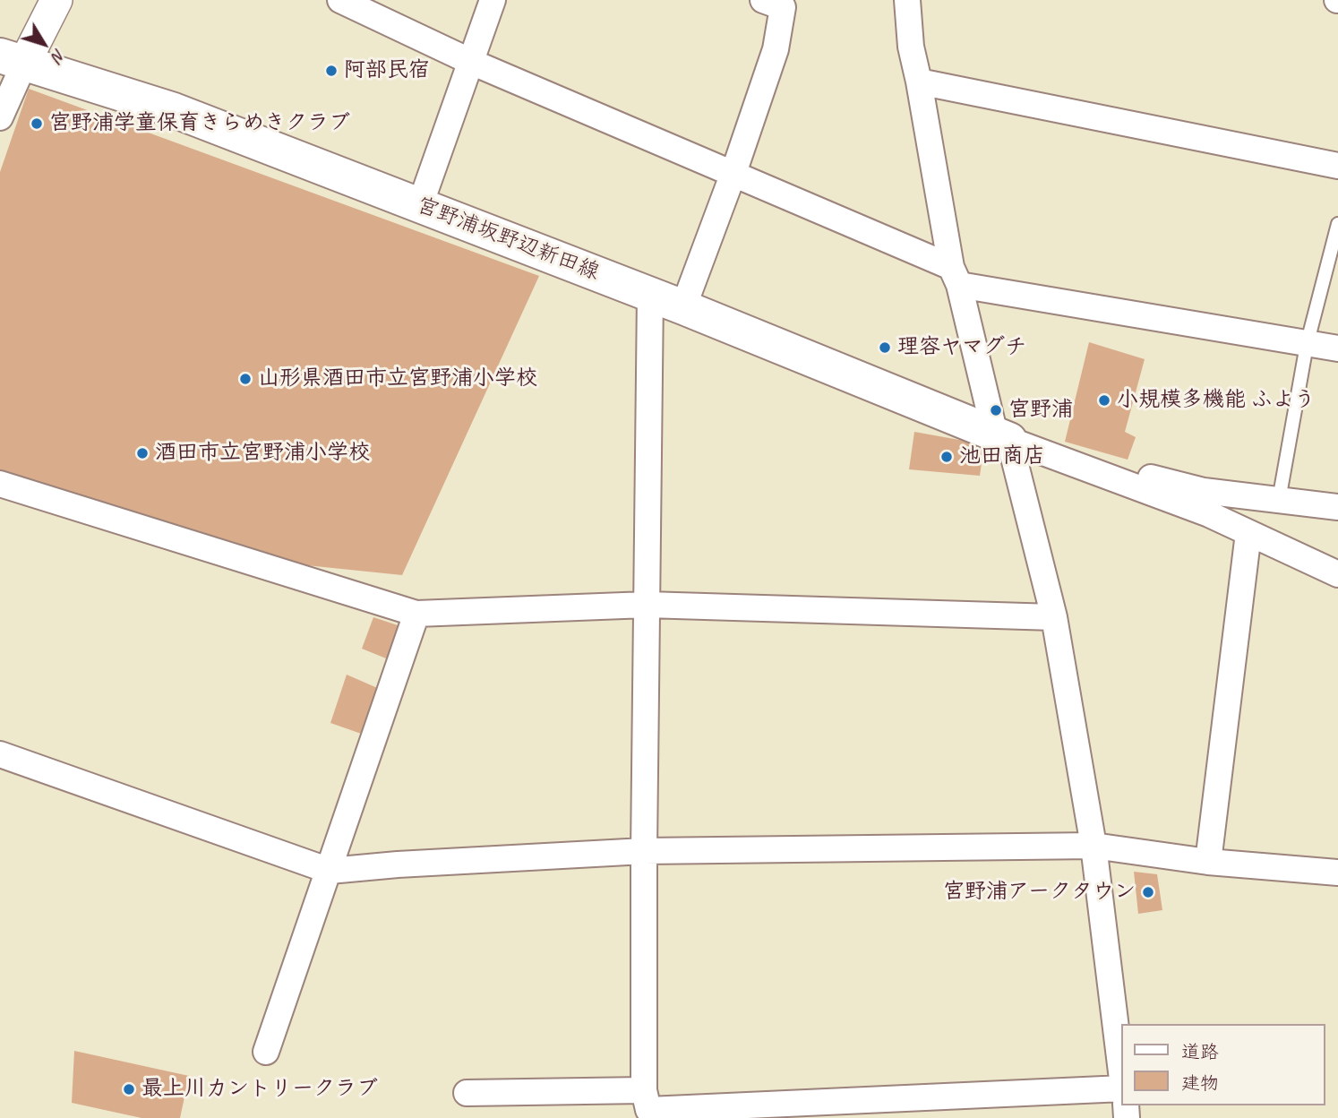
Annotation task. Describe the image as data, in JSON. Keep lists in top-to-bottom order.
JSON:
{
  "streets": {
    "main road": ["宮野浦坂野辺新田線"]
  },
  "places": [
    "阿部民宿",
    "宮野浦学童保育きらめきクラブ",
    "理容ヤマグチ",
    "山形県酒田市立宮野浦小学校",
    "小規模多機能 ふよう",
    "宮野浦",
    "酒田市立宮野浦小学校",
    "池田商店",
    "宮野浦アークタウン",
    "最上川カントリークラブ"
  ],
  "legend": ["道路", "建物"],
  "north": "bottom right"
}
